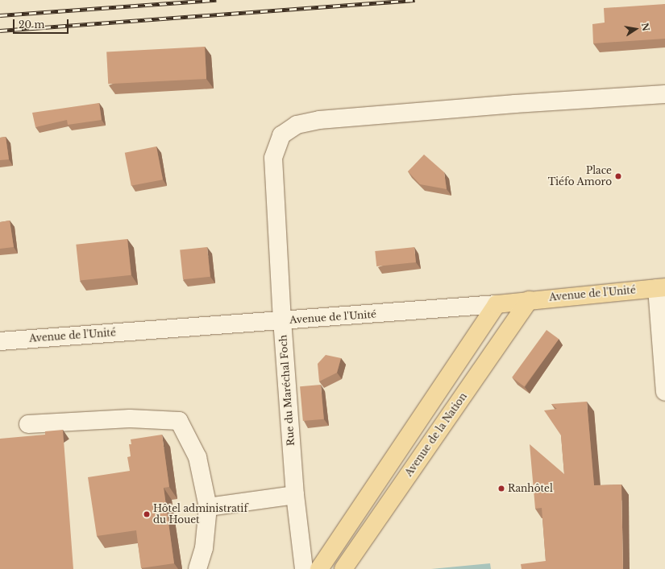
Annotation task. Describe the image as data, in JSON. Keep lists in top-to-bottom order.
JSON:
{
  "streets": {
    "main road": ["Avenue de l'Unité", "Avenue de la Nation"],
    "street": ["Rue du Maréchal Foch"]
  },
  "crossings": [
    ["Avenue de l'Unité", "Rue du Maréchal Foch"],
    ["Avenue de l'Unité", "Avenue de la Nation"]
  ],
  "places": ["Place Tiéfo Amoro", "Ranhôtel", "Hôtel administratif du Houet"],
  "scale_bar": "20 m",
  "north": "right"
}
